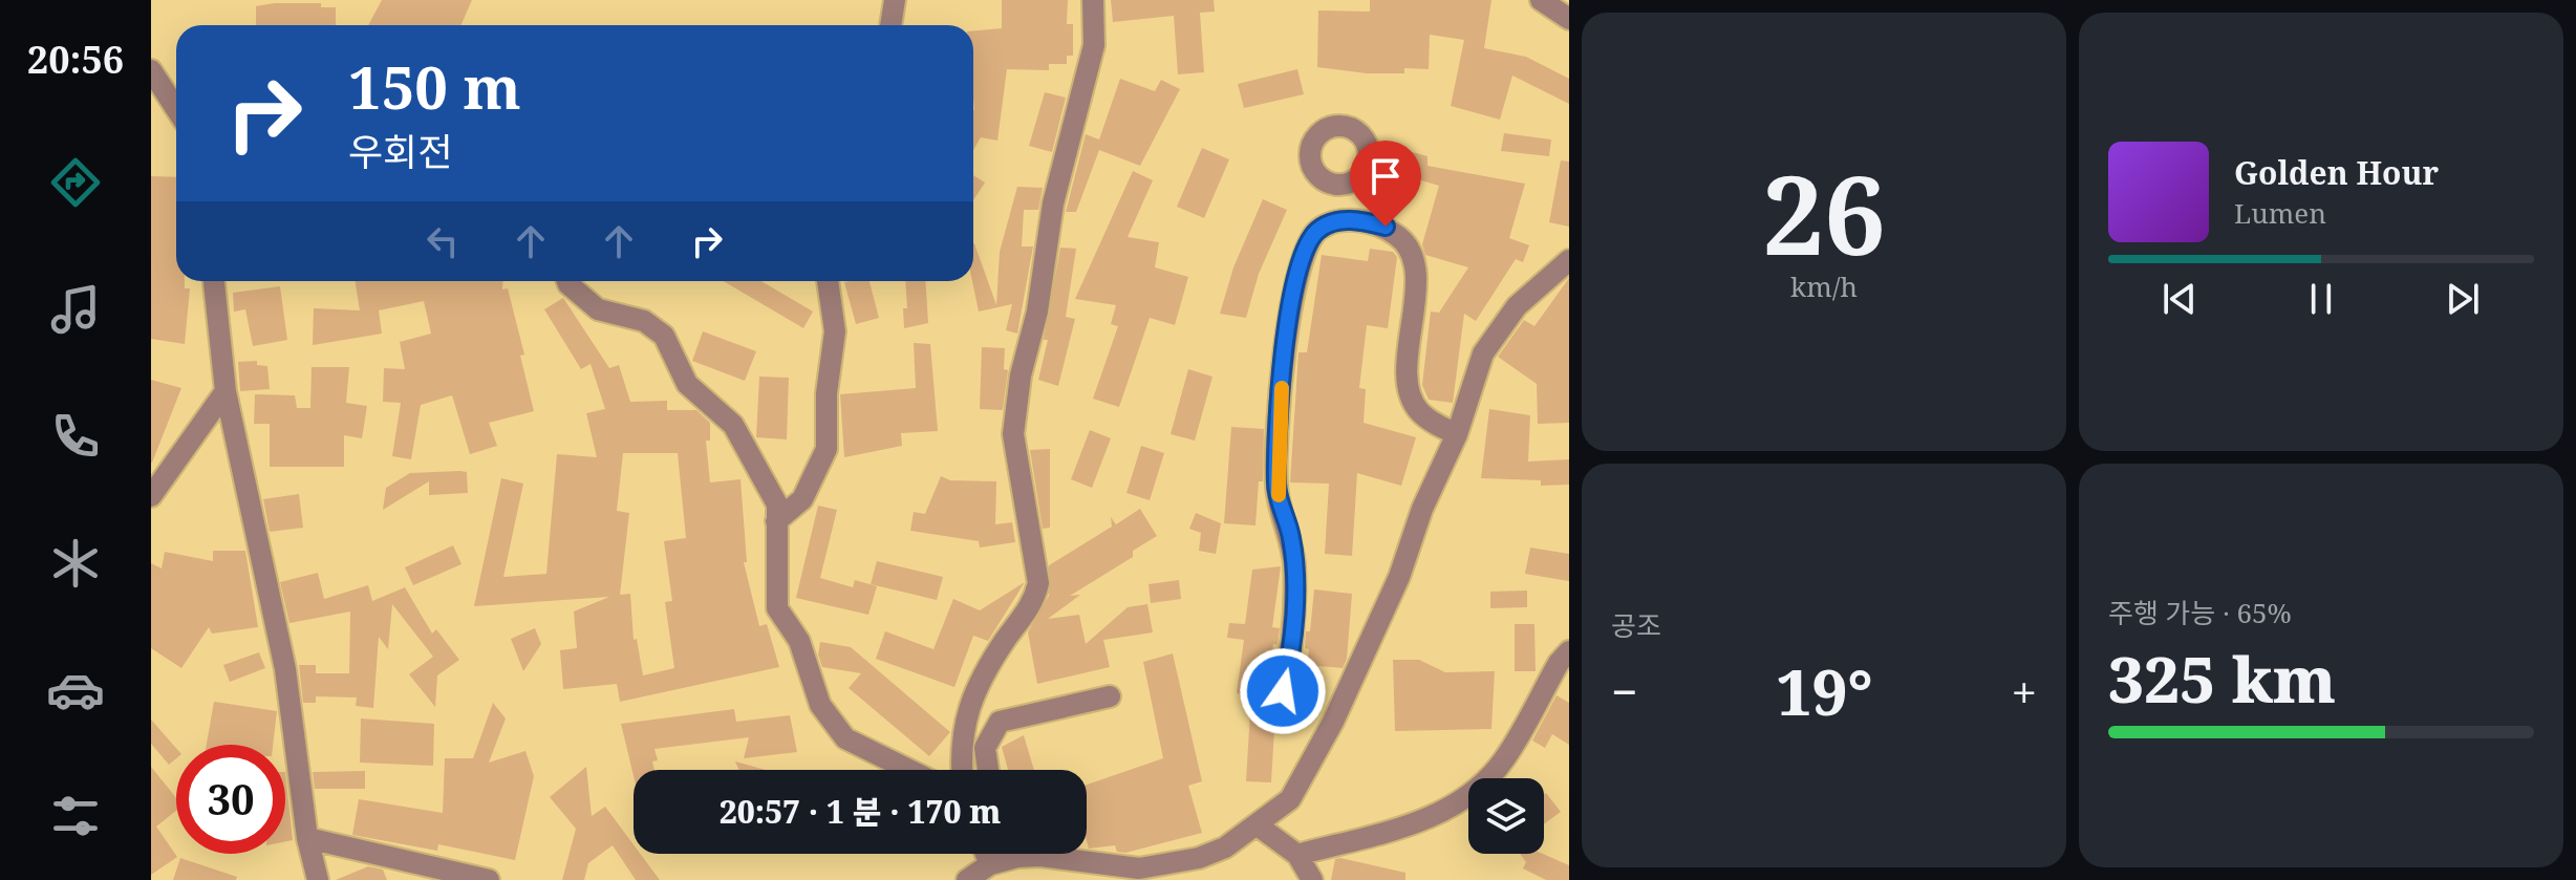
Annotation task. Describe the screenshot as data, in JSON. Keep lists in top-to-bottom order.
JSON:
{
  "page": {
    "tabs": "20:56",
    "tile": [
      ["26", "km/h"],
      "공조",
      ["주행 가능 · 65%", "325 km"]
    ],
    "turn": ["150 m", "우회전"],
    "song": ["Golden Hour", "Lumen"],
    "heat": ["−", "19°", "+"],
    "limit": "30",
    "trip": "20:57 · 1 분 · 170 m"
  }
}
